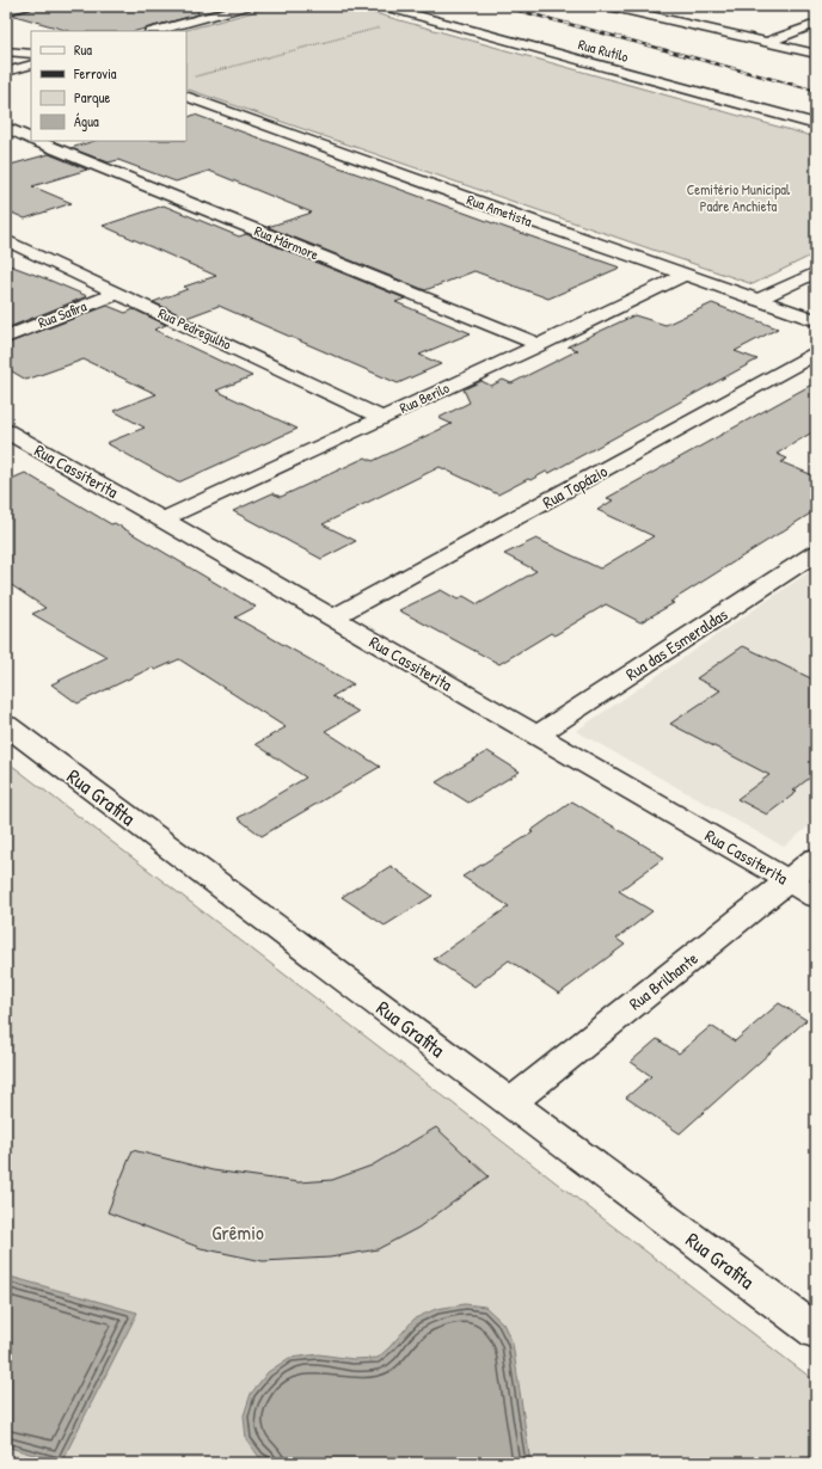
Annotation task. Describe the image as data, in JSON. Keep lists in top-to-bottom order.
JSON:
{
  "streets": {
    "street": [
      "Rua Rutilo",
      "Rua Ametista",
      "Rua Mármore",
      "Rua Safira",
      "Rua Pedregulho",
      "Rua Berilo",
      "Rua Cassiterita",
      "Rua Topázio",
      "Rua das Esmeraldas",
      "Rua Grafita",
      "Rua Brilhante"
    ]
  },
  "crossings": [
    ["Rua Ametista", "Rua Berilo"],
    ["Rua Mármore", "Rua Berilo"],
    ["Rua Safira", "Rua Pedregulho"],
    ["Rua Pedregulho", "Rua Berilo"],
    ["Rua Berilo", "Rua Cassiterita"],
    ["Rua Cassiterita", "Rua Topázio"],
    ["Rua Cassiterita", "Rua das Esmeraldas"],
    ["Rua Cassiterita", "Rua Brilhante"],
    ["Rua Grafita", "Rua Brilhante"]
  ],
  "parks": ["Cemitério Municipal Padre Anchieta", "Grêmio"],
  "legend": [
    "Rua",
    "Ferrovia",
    "Parque",
    "Água"
  ]
}
